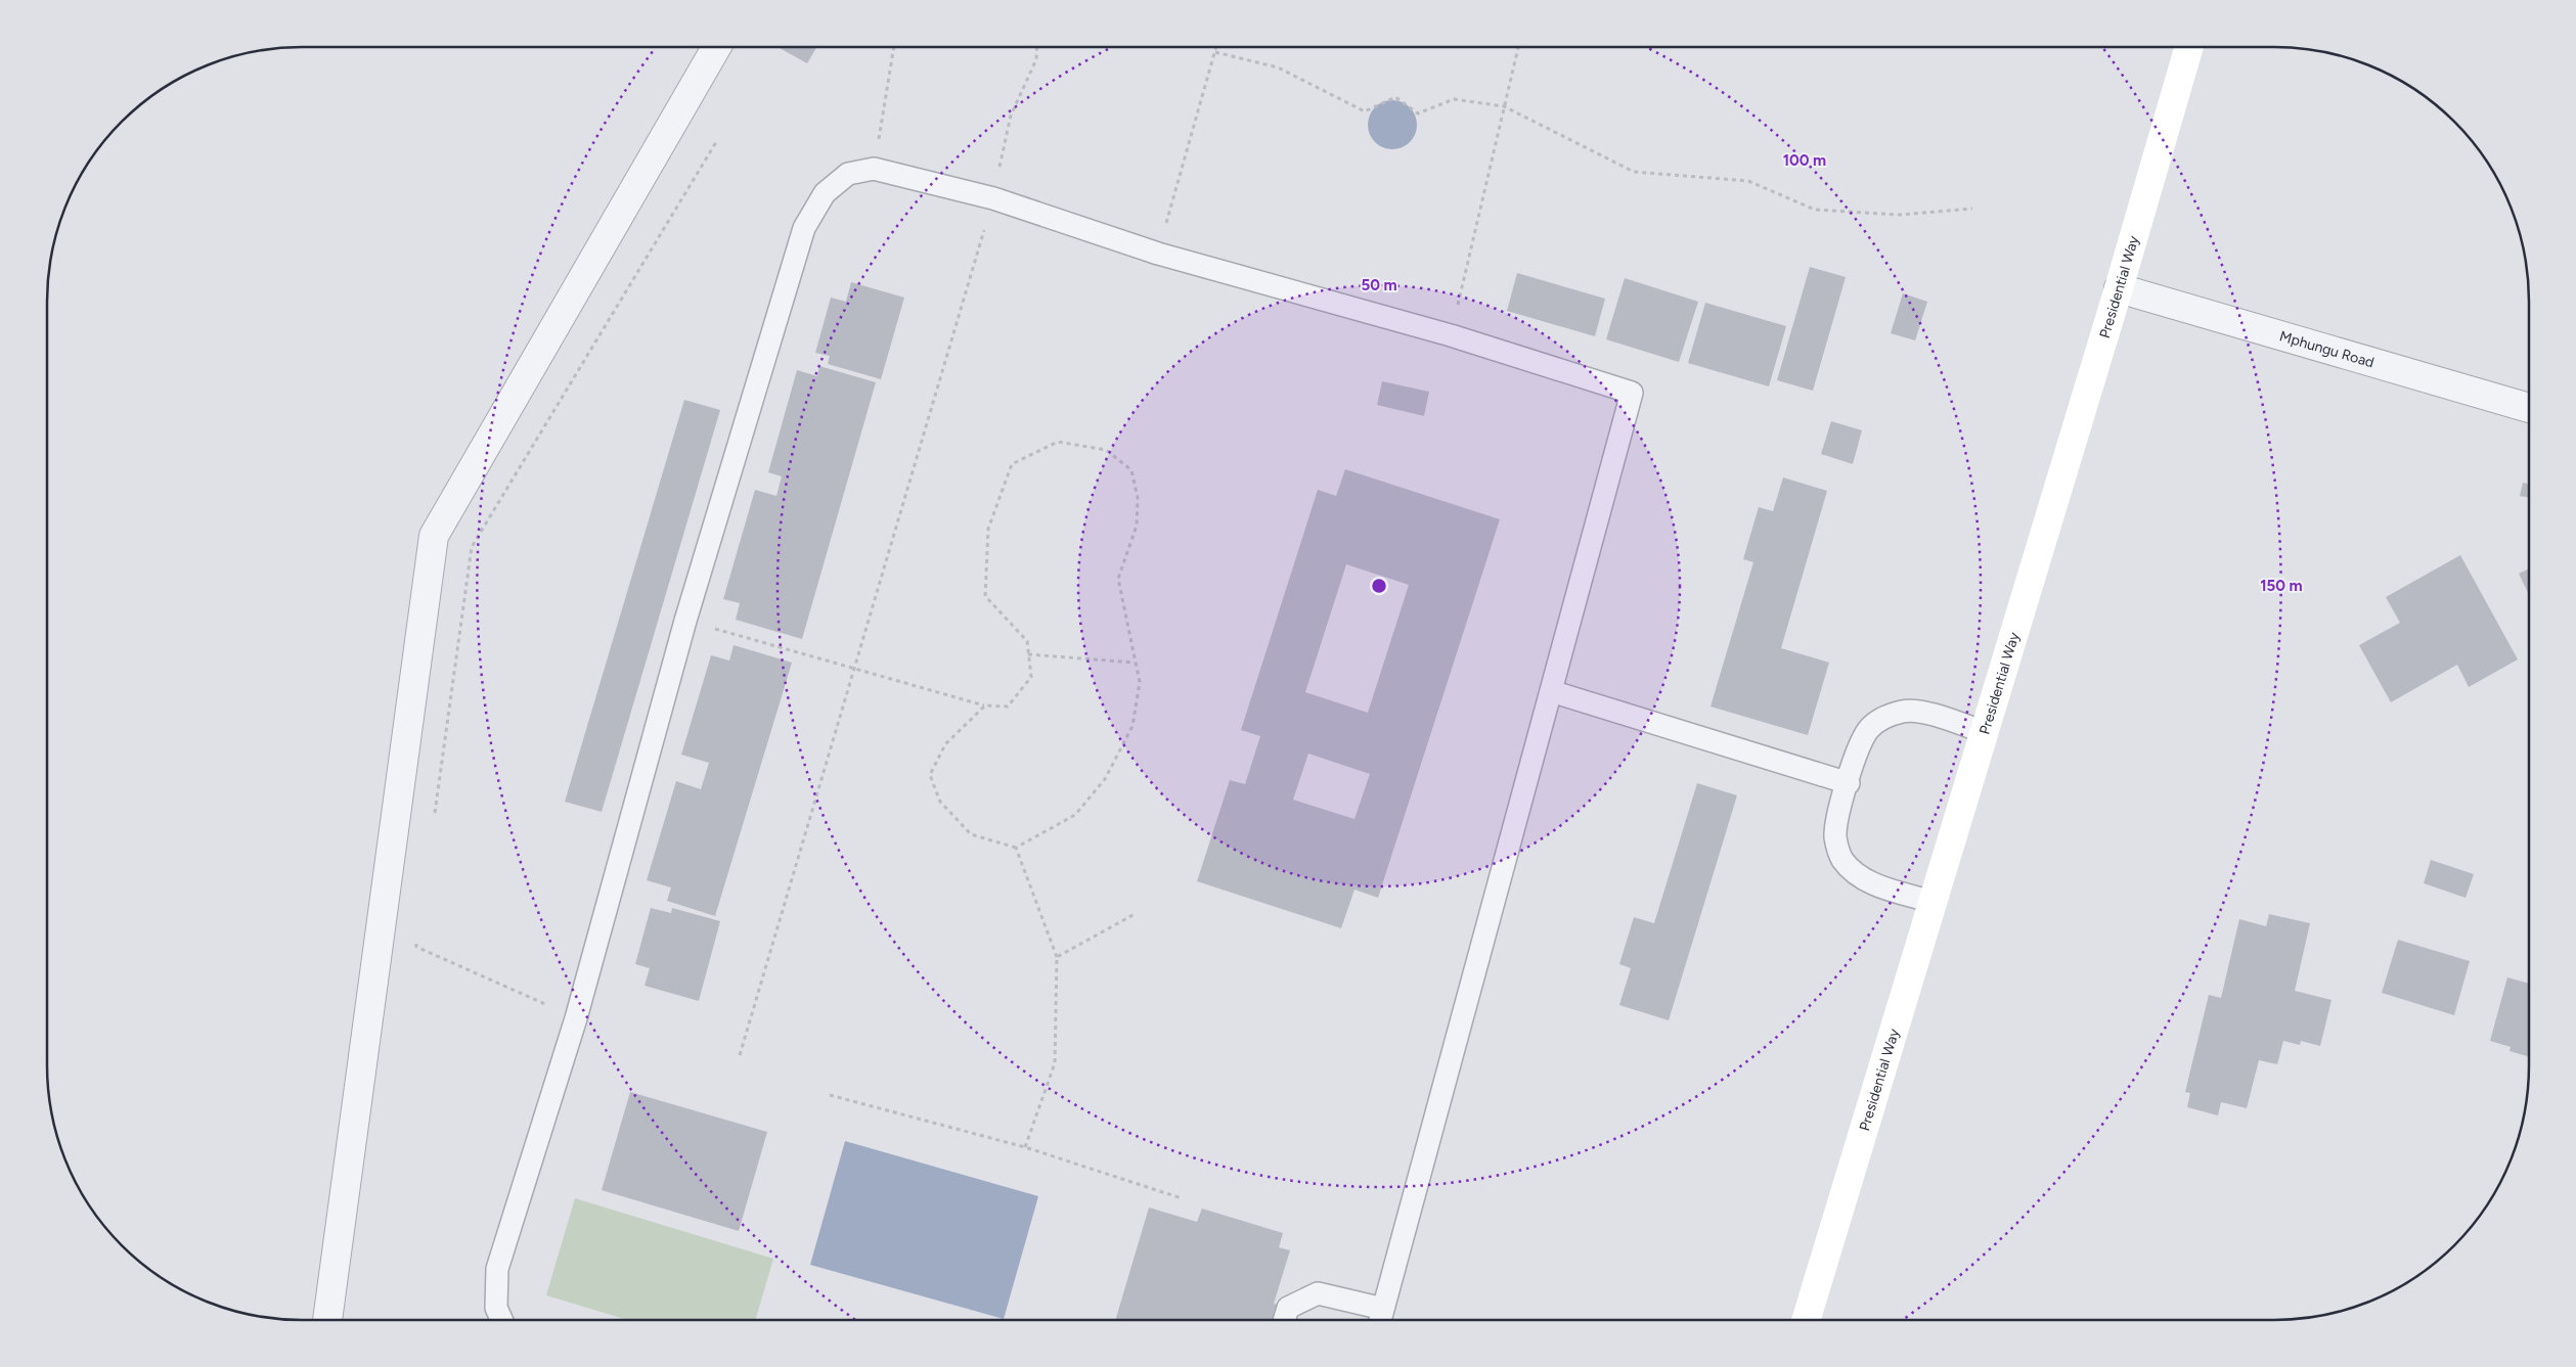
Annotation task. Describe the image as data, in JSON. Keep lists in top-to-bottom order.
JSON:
{
  "streets": {
    "main road": ["Presidential Way"],
    "street": ["Mphungu Road"]
  },
  "crossings": [
    ["Presidential Way", "Mphungu Road"]
  ],
  "rings": ["100 m", "50 m", "150 m"]
}
